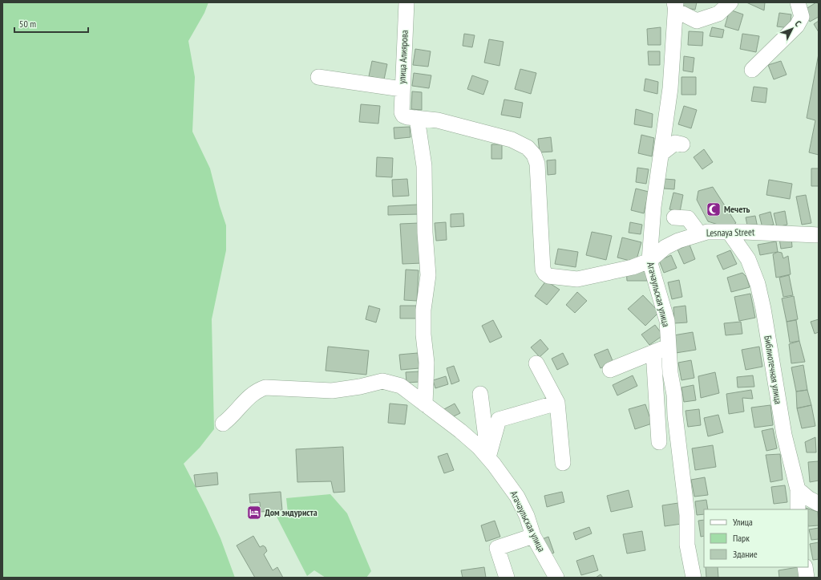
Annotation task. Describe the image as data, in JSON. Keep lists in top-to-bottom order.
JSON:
{
  "streets": {
    "street": [
      "улица Алиярова",
      "Lesnaya Street",
      "Агачаульская улица",
      "Библиотечная улица"
    ]
  },
  "crossings": [
    ["улица Алиярова", "Lesnaya Street"],
    ["Lesnaya Street", "Агачаульская улица"],
    ["Lesnaya Street", "Библиотечная улица"]
  ],
  "places": {
    "mosque": ["Мечеть"],
    "hotel": ["Дом эндуриста"]
  },
  "legend": ["Улица", "Парк", "Здание"],
  "scale_bar": "50 m",
  "north": "top right"
}
